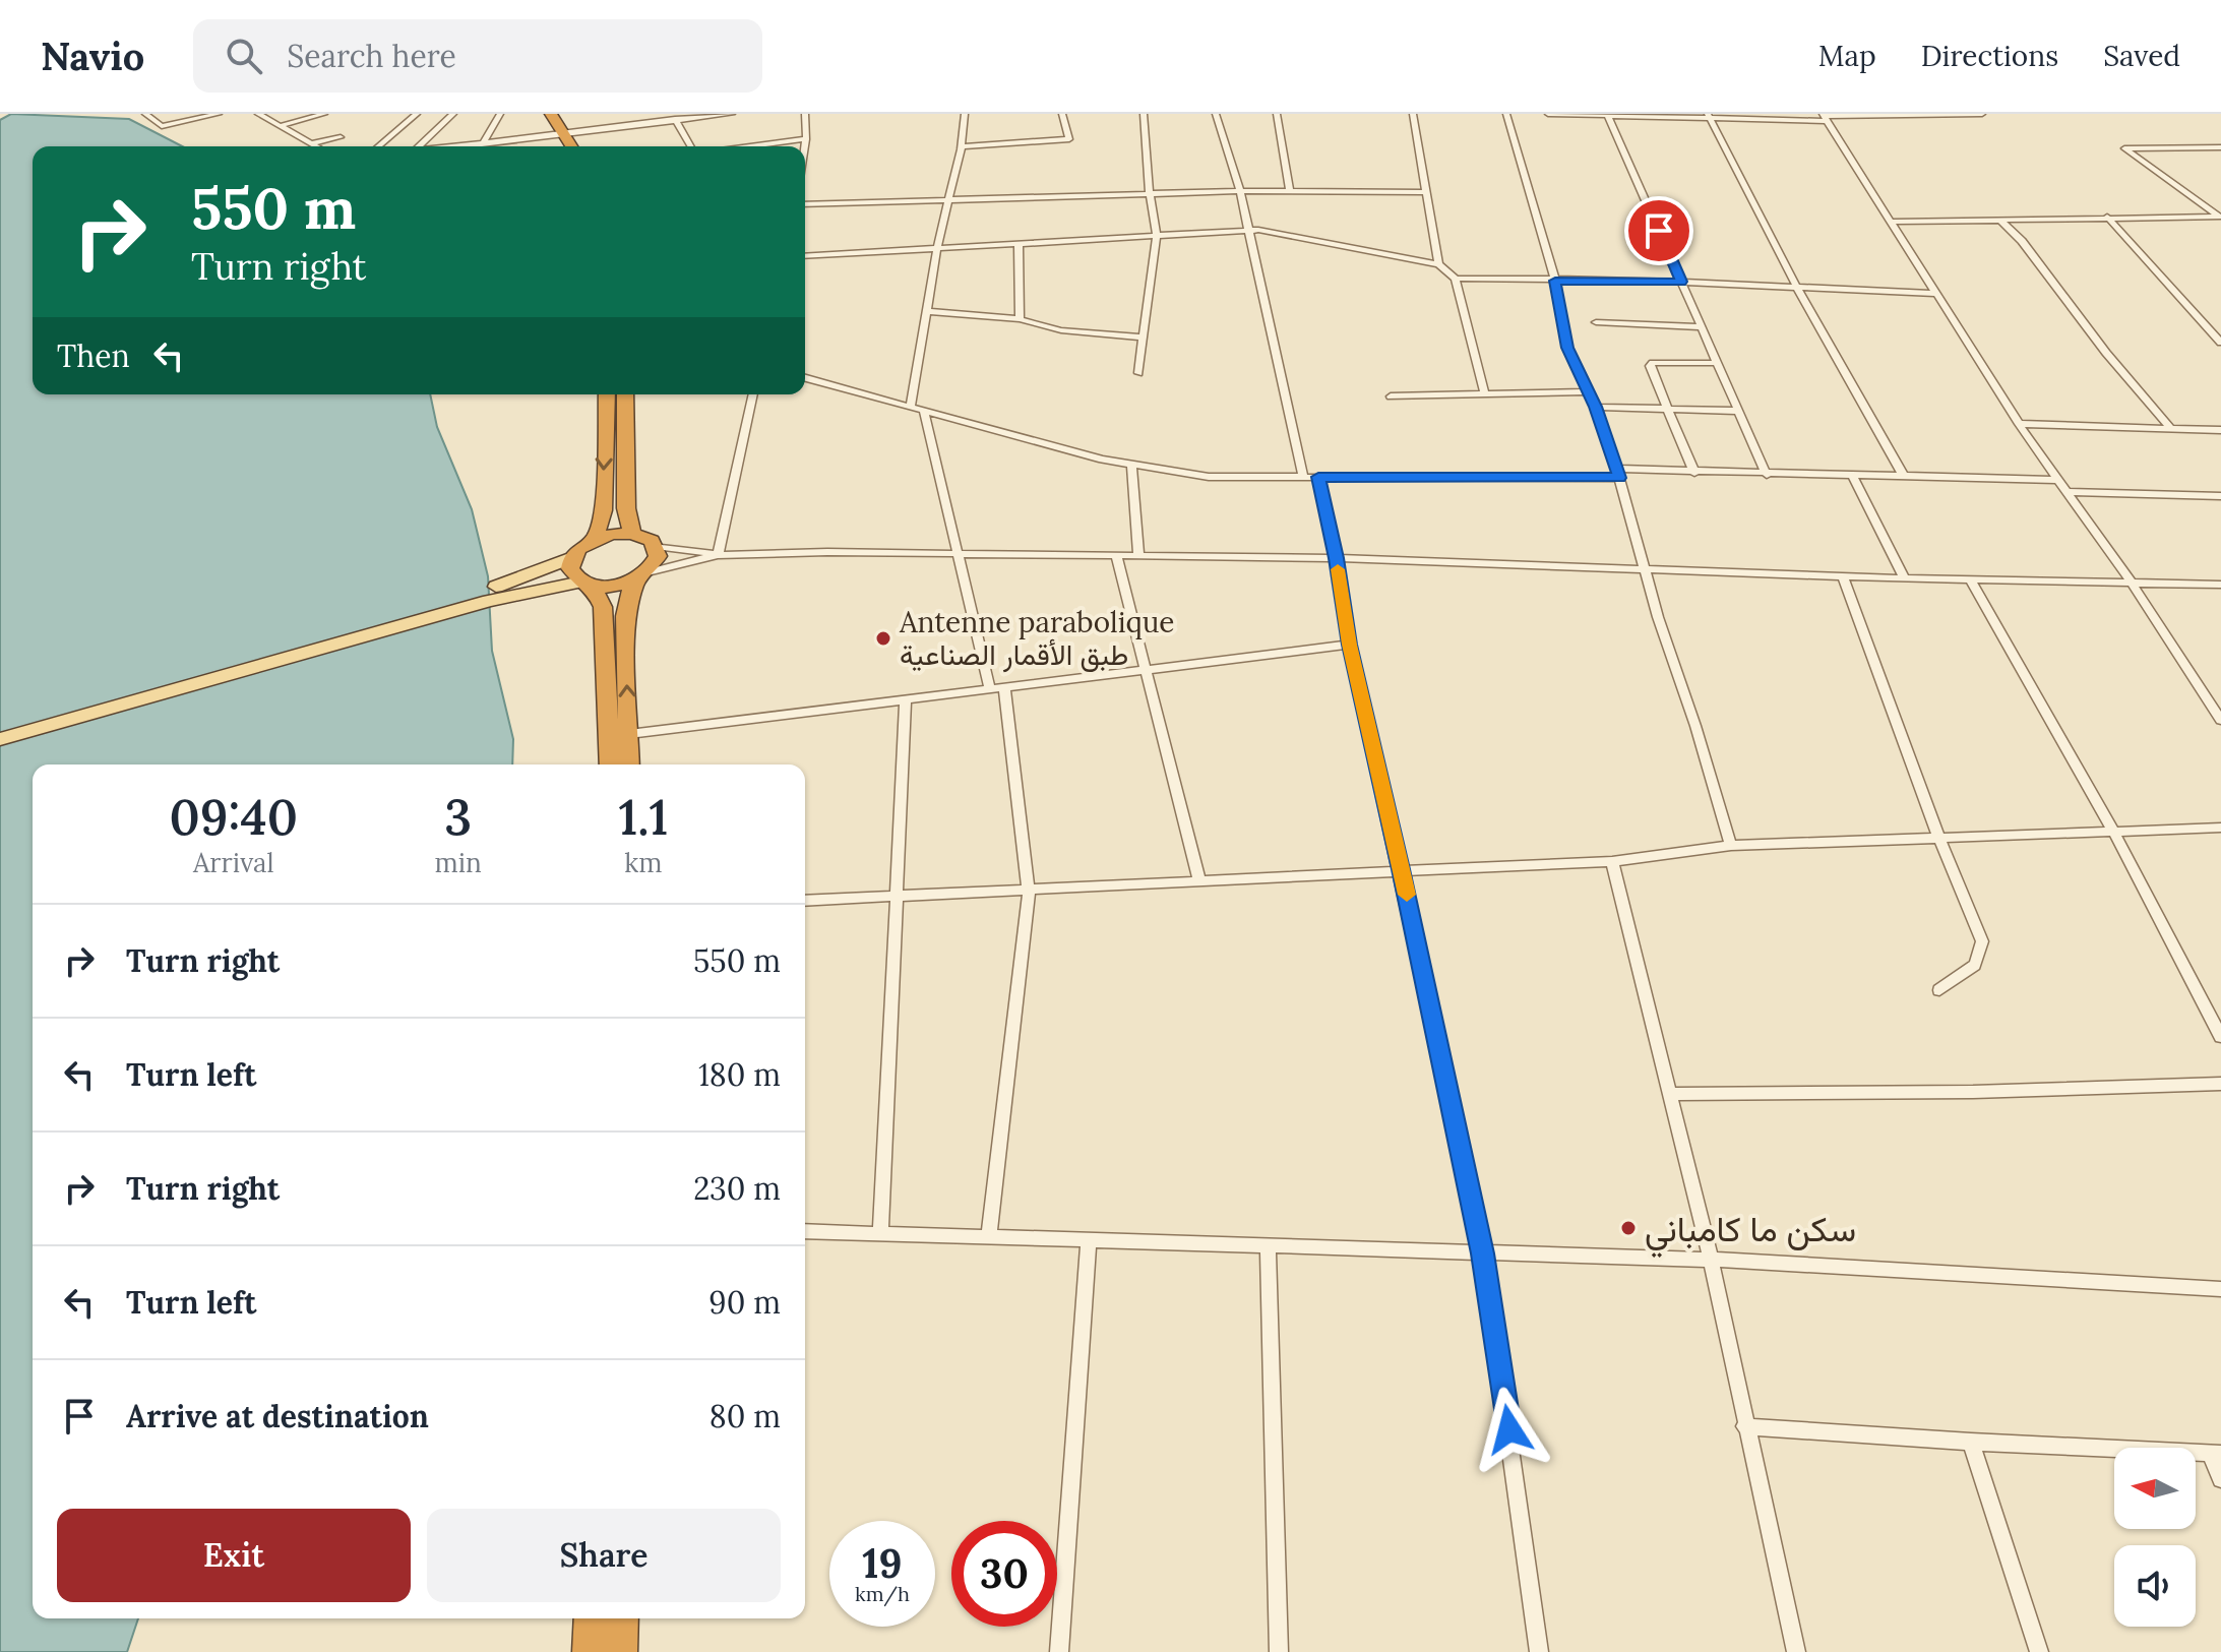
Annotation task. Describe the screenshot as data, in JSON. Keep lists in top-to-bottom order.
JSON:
{
  "places": ["Antenne parabolique طبق الأقمار الصناعية", "سكن ما كامباني"],
  "north": "left",
  "page": {
    "header": "Navio",
    "search": "Search here",
    "nav": ["Map", "Directions", "Saved"],
    "turn": ["550 m", "Turn right"],
    "then": "Then",
    "eta": [
      "09:40",
      "Arrival",
      "3",
      "min",
      "1.1",
      "km"
    ],
    "list": [
      {
        "name": "Turn right",
        "value": "550 m"
      },
      {
        "name": "Turn left",
        "value": "180 m"
      },
      {
        "name": "Turn right",
        "value": "230 m"
      },
      {
        "name": "Turn left",
        "value": "90 m"
      },
      {
        "name": "Arrive at destination",
        "value": "80 m"
      }
    ],
    "buttons": ["Exit", "Share"],
    "speed": "19 km/h",
    "limit": "30"
  }
}
